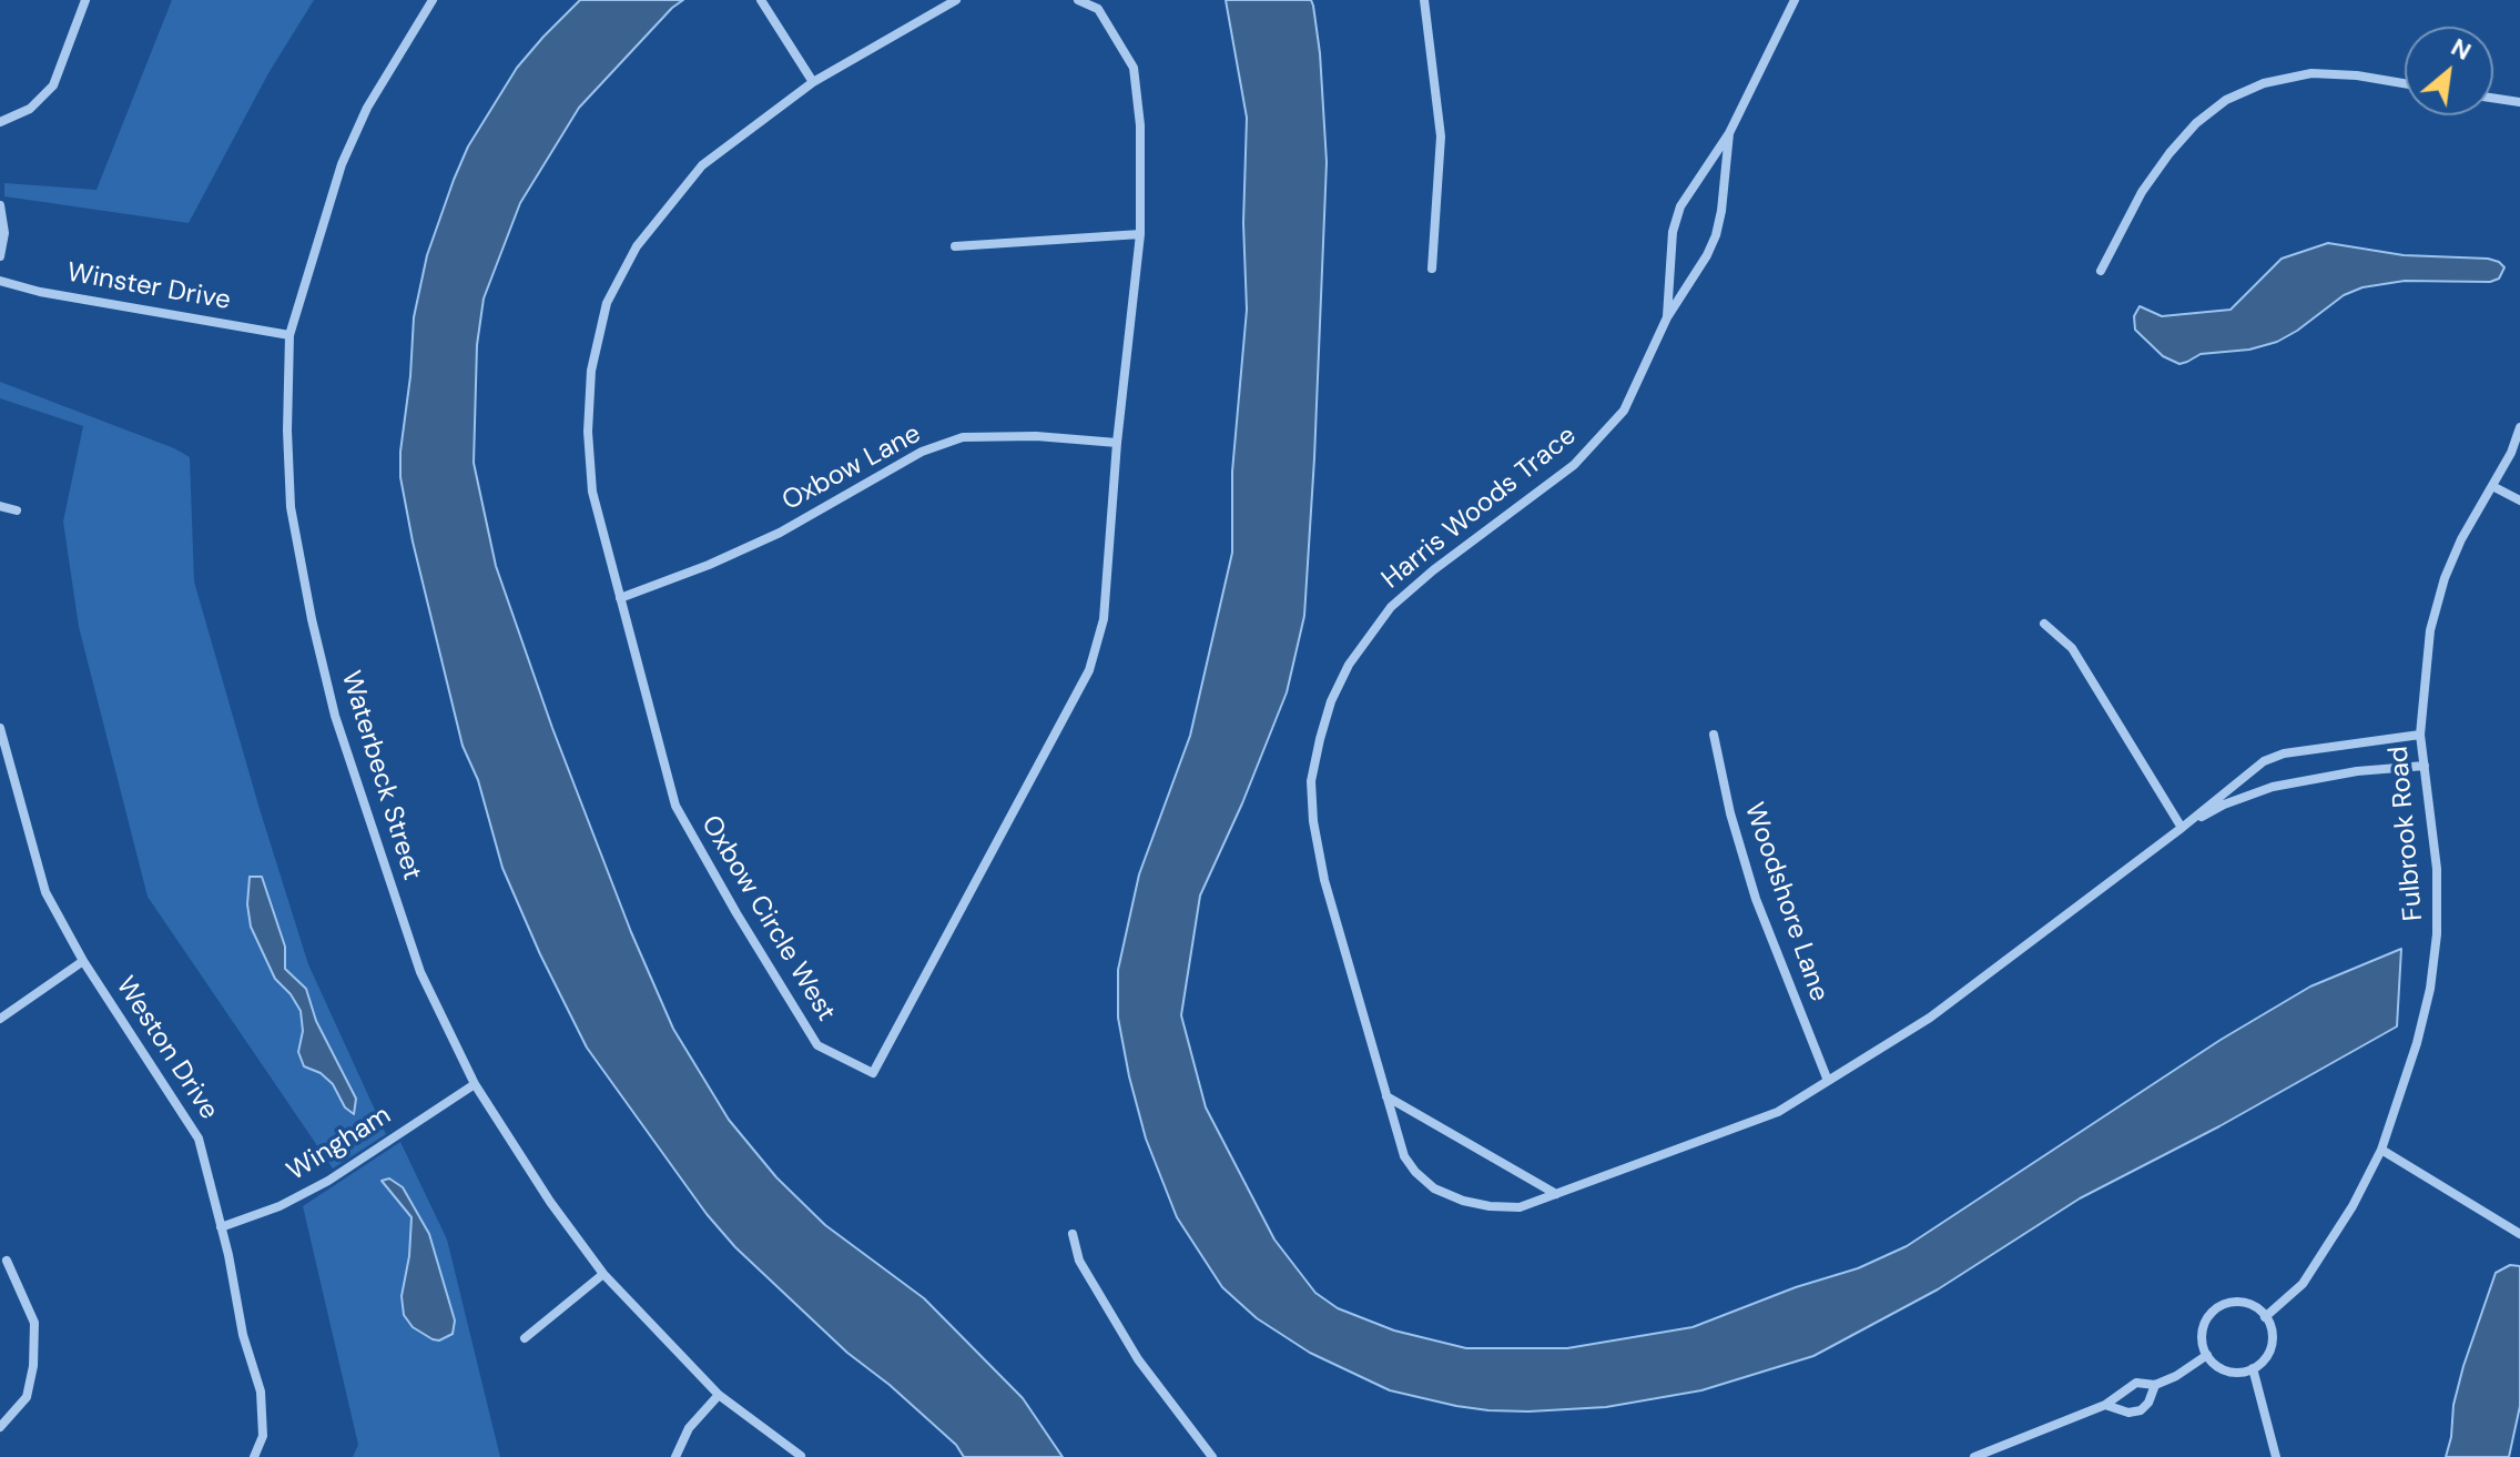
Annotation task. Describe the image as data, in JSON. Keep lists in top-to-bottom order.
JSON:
{
  "streets": {
    "street": [
      "Winster Drive",
      "Oxbow Lane",
      "Harris Woods Trace",
      "Waterbeck Street",
      "Fulbrook Road",
      "Woodshore Lane",
      "Oxbow Circle West",
      "Weston Drive",
      "Wingham"
    ]
  },
  "crossings": [
    ["Winster Drive", "Waterbeck Street"],
    ["Oxbow Lane", "Oxbow Circle West"],
    ["Harris Woods Trace", "Fulbrook Road"],
    ["Harris Woods Trace", "Woodshore Lane"],
    ["Waterbeck Street", "Wingham"],
    ["Weston Drive", "Wingham"]
  ],
  "north": "top right"
}
